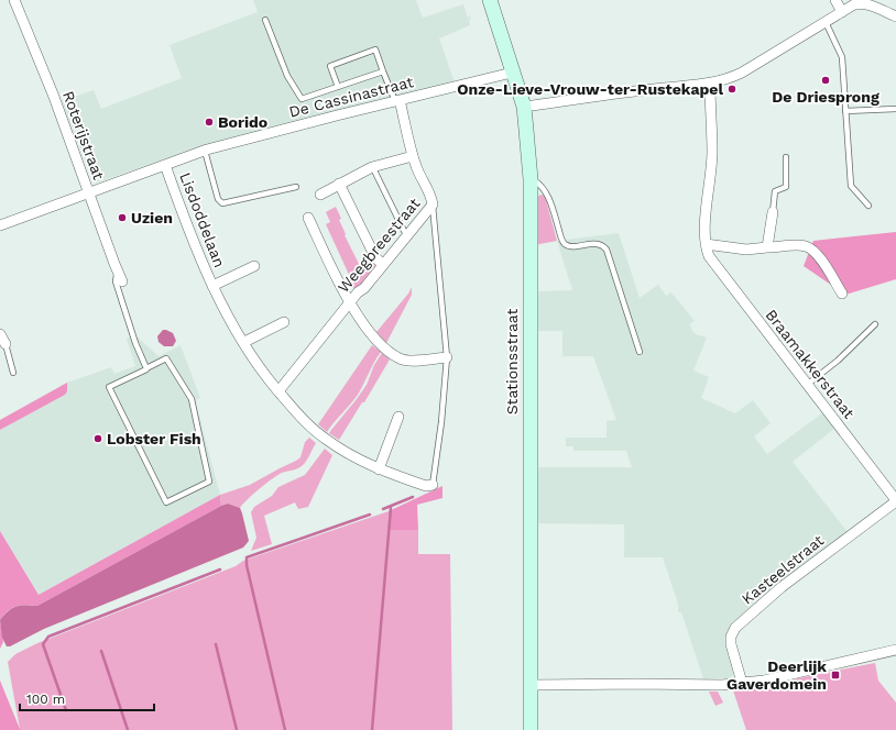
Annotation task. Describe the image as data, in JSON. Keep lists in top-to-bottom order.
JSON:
{
  "streets": {
    "street": [
      "De Cassinastraat",
      "Roterijstraat",
      "Lisdoddelaan",
      "Weegbreestraat",
      "Stationsstraat",
      "Braamakkerstraat",
      "Kasteelstraat"
    ]
  },
  "crossings": [
    ["De Cassinastraat", "Roterijstraat"],
    ["De Cassinastraat", "Lisdoddelaan"],
    ["De Cassinastraat", "Weegbreestraat"],
    ["De Cassinastraat", "Stationsstraat"],
    ["Lisdoddelaan", "Weegbreestraat"],
    ["Braamakkerstraat", "Kasteelstraat"]
  ],
  "places": {
    "other": [
      "De Driesprong",
      "Onze-Lieve-Vrouw-ter-Rustekapel",
      "Borido",
      "Uzien",
      "Lobster Fish"
    ],
    "transit": ["Deerlijk Gaverdomein"]
  },
  "scale_bar": "100 m"
}
